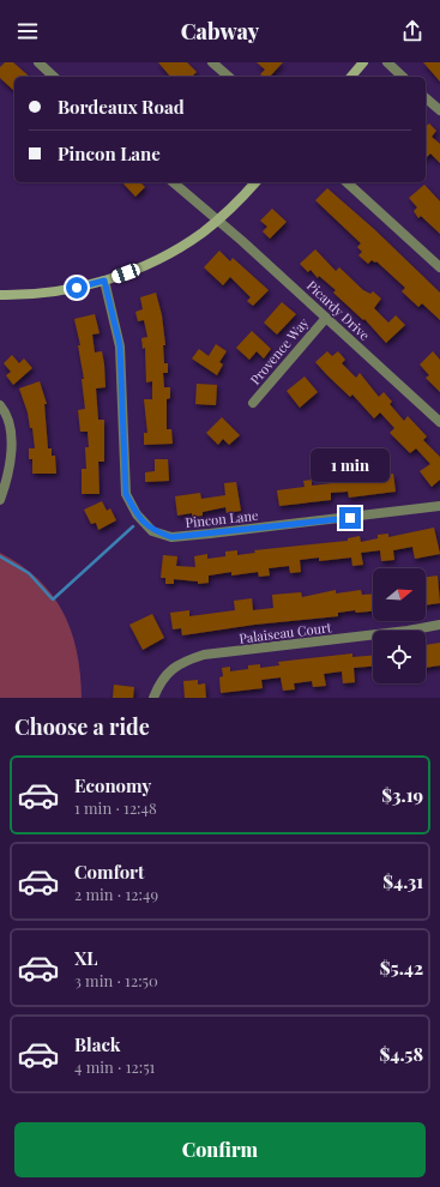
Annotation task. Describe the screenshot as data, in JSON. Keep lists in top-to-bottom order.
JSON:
{
  "streets": {
    "street": [
      "Picardy Drive",
      "Provence Way",
      "Pincon Lane",
      "Palaiseau Court"
    ]
  },
  "crossings": [
    ["Picardy Drive", "Provence Way"]
  ],
  "north": "right",
  "page": {
    "header": "Cabway",
    "banner": ["Bordeaux Road", "Pincon Lane"],
    "bubble": "1 min",
    "heading": "Choose a ride",
    "list": [
      {
        "name": "Economy",
        "note": "1 min · 12:48",
        "value": "$3.19"
      },
      {
        "name": "Comfort",
        "note": "2 min · 12:49",
        "value": "$4.31"
      },
      {
        "name": "XL",
        "note": "3 min · 12:50",
        "value": "$5.42"
      },
      {
        "name": "Black",
        "note": "4 min · 12:51",
        "value": "$4.58"
      }
    ],
    "buttons": "Confirm"
  }
}
